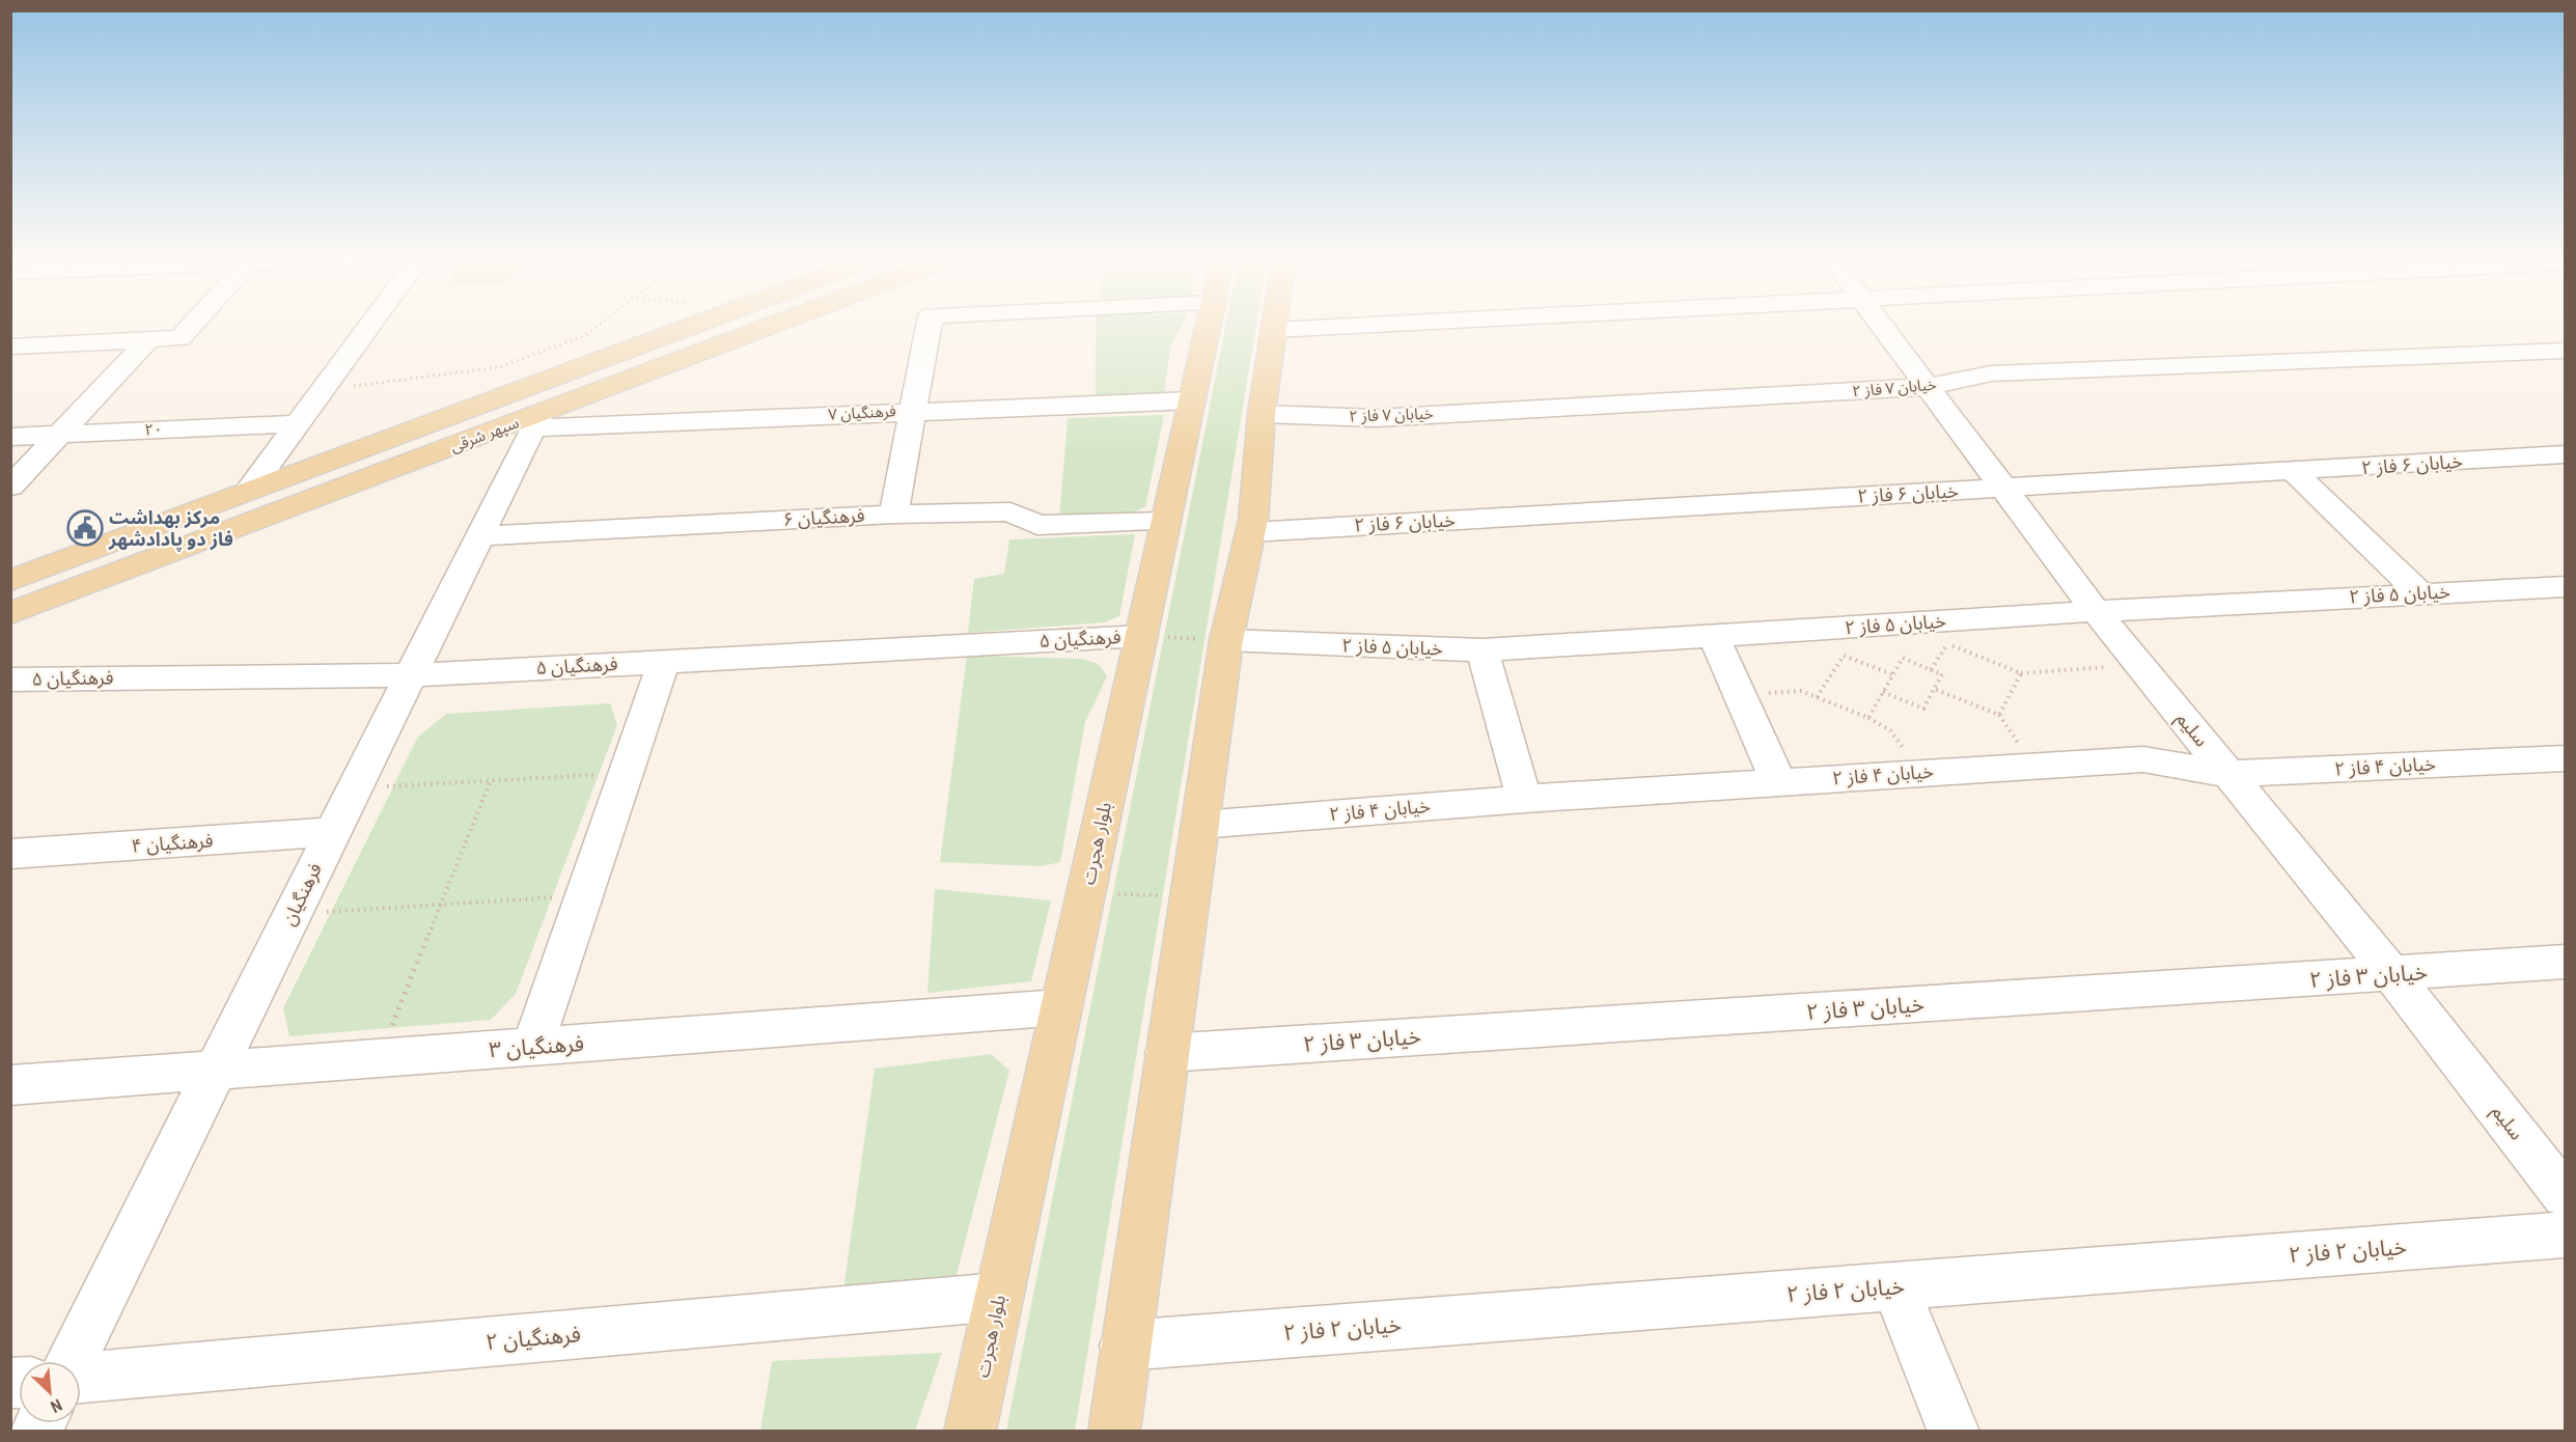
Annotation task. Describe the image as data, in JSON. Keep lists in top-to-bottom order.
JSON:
{
  "streets": {
    "main road": ["سپهر شرقی", "بلوار هجرت"],
    "street": [
      "خیابان ۷ فاز ۲",
      "فرهنگیان ۷",
      "۲۰",
      "خیابان ۶ فاز ۲",
      "فرهنگیان ۶",
      "خیابان ۵ فاز ۲",
      "فرهنگیان ۵",
      "سلیم",
      "خیابان ۴ فاز ۲",
      "فرهنگیان ۴",
      "فرهنگیان",
      "خیابان ۳ فاز ۲",
      "فرهنگیان ۳",
      "خیابان ۲ فاز ۲",
      "فرهنگیان ۲"
    ]
  },
  "crossings": [
    ["خیابان ۷ فاز ۲", "سلیم"],
    ["فرهنگیان ۷", "سپهر شرقی"],
    ["فرهنگیان ۷", "بلوار هجرت"],
    ["فرهنگیان ۷", "فرهنگیان"],
    ["سپهر شرقی", "فرهنگیان"],
    ["خیابان ۶ فاز ۲", "سلیم"],
    ["فرهنگیان ۶", "بلوار هجرت"],
    ["فرهنگیان ۶", "فرهنگیان"],
    ["خیابان ۵ فاز ۲", "سلیم"],
    ["فرهنگیان ۵", "بلوار هجرت"],
    ["فرهنگیان ۵", "فرهنگیان"],
    ["سلیم", "خیابان ۴ فاز ۲"],
    ["سلیم", "خیابان ۳ فاز ۲"],
    ["فرهنگیان ۴", "فرهنگیان"],
    ["بلوار هجرت", "فرهنگیان ۳"],
    ["بلوار هجرت", "فرهنگیان ۲"],
    ["فرهنگیان", "فرهنگیان ۳"]
  ],
  "places": {
    "public building": ["مرکز بهداشت فاز دو پادادشهر"]
  },
  "north": "bottom right"
}
